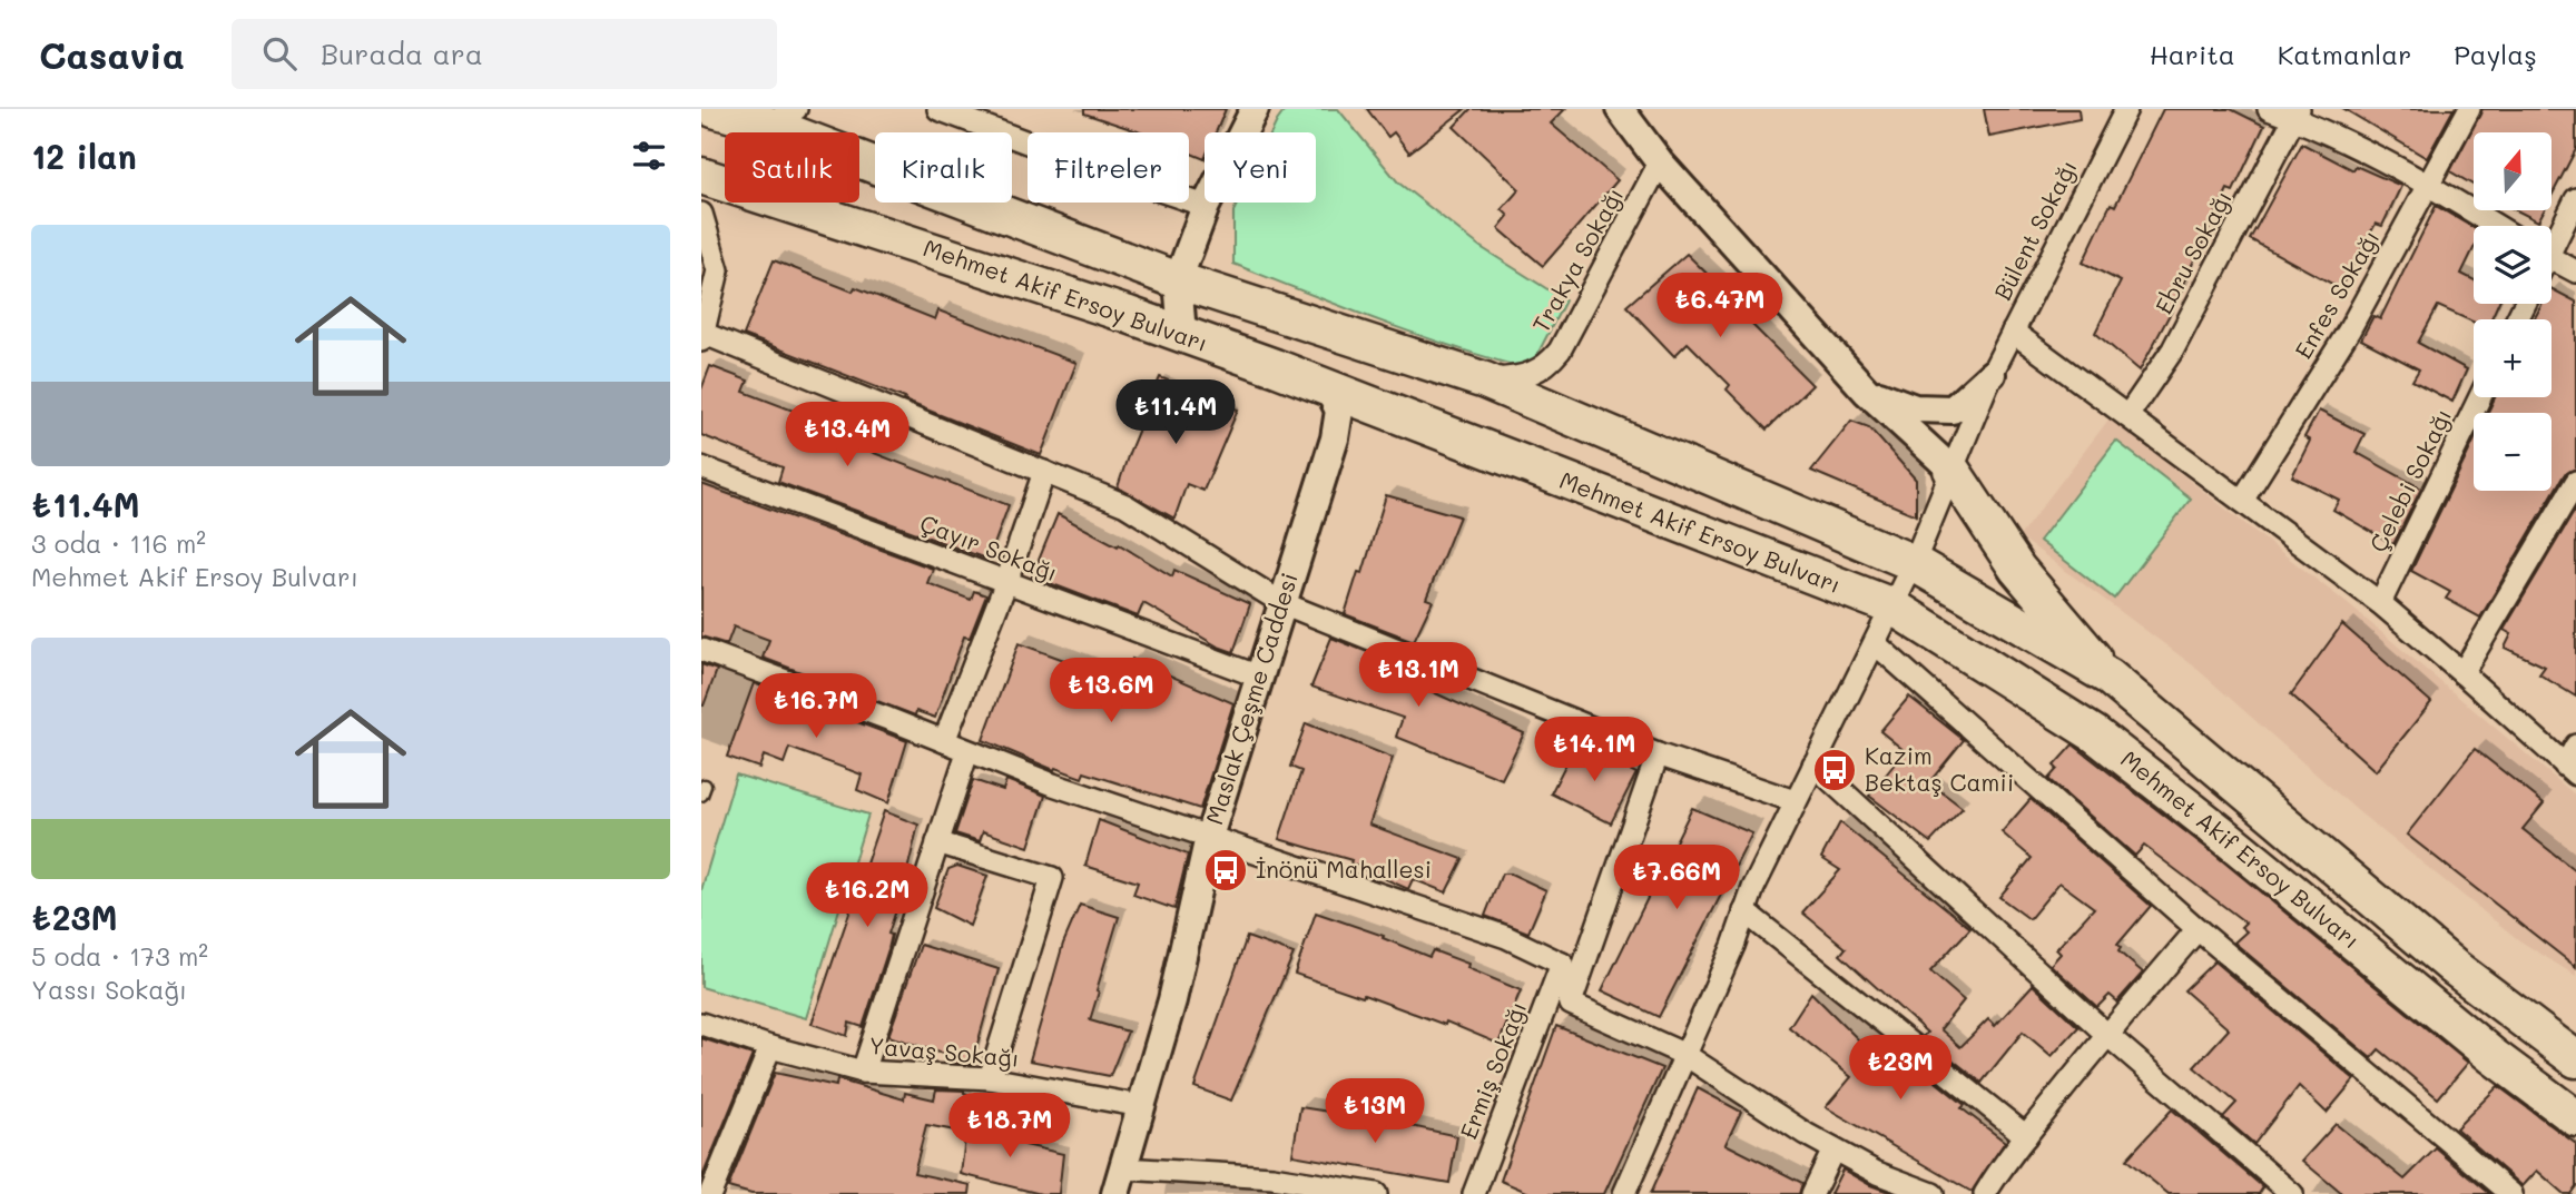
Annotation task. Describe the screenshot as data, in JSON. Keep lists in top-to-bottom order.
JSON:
{
  "streets": {
    "main road": ["Mehmet Akif Ersoy Bulvarı"],
    "street": [
      "Bülent Sokağı",
      "Ebru Sokağı",
      "Trakya Sokağı",
      "Enfes Sokağı",
      "Çelebi Sokağı",
      "Çayır Sokağı",
      "Maslak Çeşme Caddesi",
      "Yavaş Sokağı",
      "Ermiş Sokağı"
    ]
  },
  "crossings": [
    ["Bülent Sokağı", "Mehmet Akif Ersoy Bulvarı"],
    ["Trakya Sokağı", "Mehmet Akif Ersoy Bulvarı"],
    ["Mehmet Akif Ersoy Bulvarı", "Maslak Çeşme Caddesi"],
    ["Çayır Sokağı", "Maslak Çeşme Caddesi"],
    ["Maslak Çeşme Caddesi", "Yavaş Sokağı"]
  ],
  "places": {
    "bus stop": ["Kazim Bektaş Camii", "İnönü Mahallesi"]
  },
  "north": "top",
  "page": {
    "header": "Casavia",
    "search": "Burada ara",
    "nav": ["Harita", "Katmanlar", "Paylaş"],
    "heading": "12 ilan",
    "map_buttons": ["+", "−"],
    "chip": [
      "Satılık",
      "Kiralık",
      "Filtreler",
      "Yeni"
    ],
    "list": [
      {
        "name": "₺11.4M",
        "note": "3 oda · 116 m² · Mehmet Akif Ersoy Bulvarı"
      },
      {
        "name": "₺23M",
        "note": "5 oda · 173 m² · Yassı Sokağı"
      }
    ],
    "price": [
      "₺6.47M",
      "₺11.4M",
      "₺13.4M",
      "₺13.1M",
      "₺13.6M",
      "₺16.7M",
      "₺14.1M",
      "₺7.66M",
      "₺16.2M",
      "₺23M",
      "₺13M",
      "₺18.7M"
    ]
  }
}
